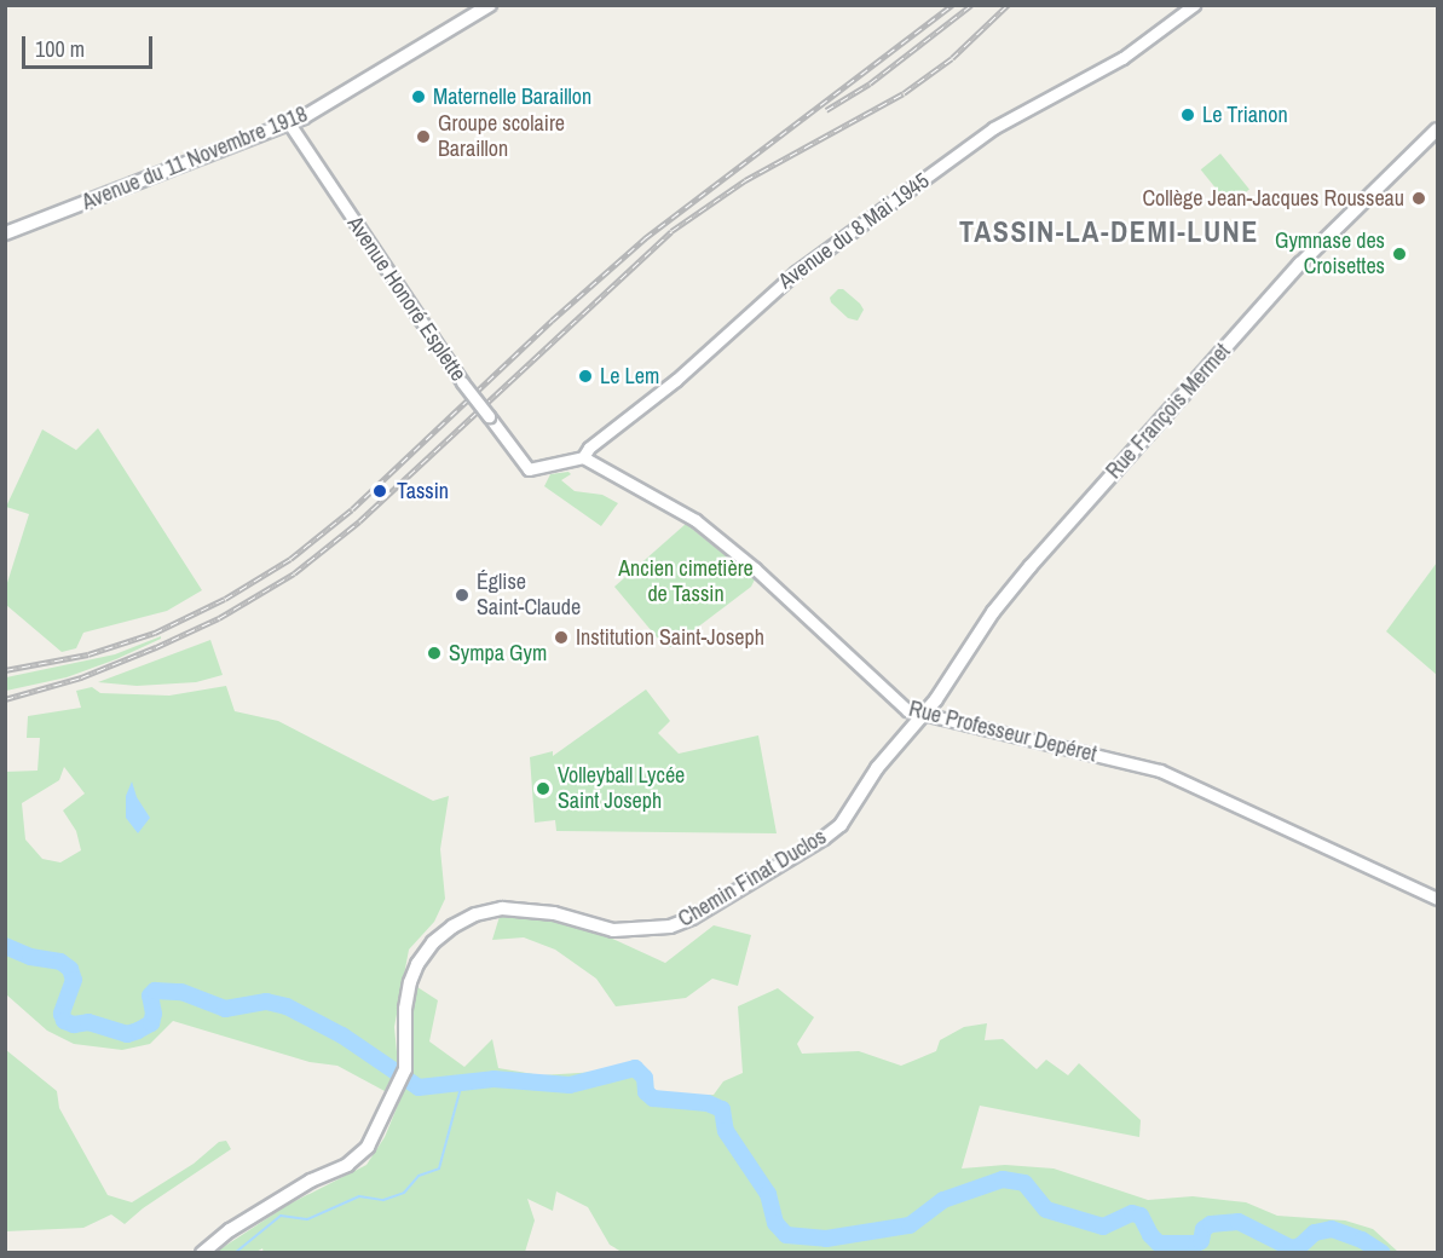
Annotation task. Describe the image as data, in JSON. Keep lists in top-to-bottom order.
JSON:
{
  "streets": {
    "main road": ["Avenue du 11 Novembre 1918", "Rue François Mermet", "Chemin Finat Duclos"],
    "street": ["Avenue du 8 Mai 1945", "Avenue Honoré Esplette", "Rue Professeur Depéret"]
  },
  "crossings": [
    ["Avenue du 11 Novembre 1918", "Avenue Honoré Esplette"],
    ["Avenue du 8 Mai 1945", "Avenue Honoré Esplette"],
    ["Avenue du 8 Mai 1945", "Rue Professeur Depéret"],
    ["Avenue Honoré Esplette", "Rue Professeur Depéret"],
    ["Rue François Mermet", "Rue Professeur Depéret"],
    ["Rue François Mermet", "Chemin Finat Duclos"],
    ["Rue Professeur Depéret", "Chemin Finat Duclos"]
  ],
  "districts": ["TASSIN-LA-DEMI-LUNE"],
  "parks": ["Ancien cimetière de Tassin"],
  "places": [
    "Maternelle Baraillon",
    "Le Trianon",
    "Groupe scolaire Baraillon",
    "Collège Jean-Jacques Rousseau",
    "Gymnase des Croisettes",
    "Le Lem",
    "Tassin",
    "Église Saint-Claude",
    "Institution Saint-Joseph",
    "Sympa Gym",
    "Volleyball Lycée Saint Joseph"
  ],
  "scale_bar": "100 m"
}
